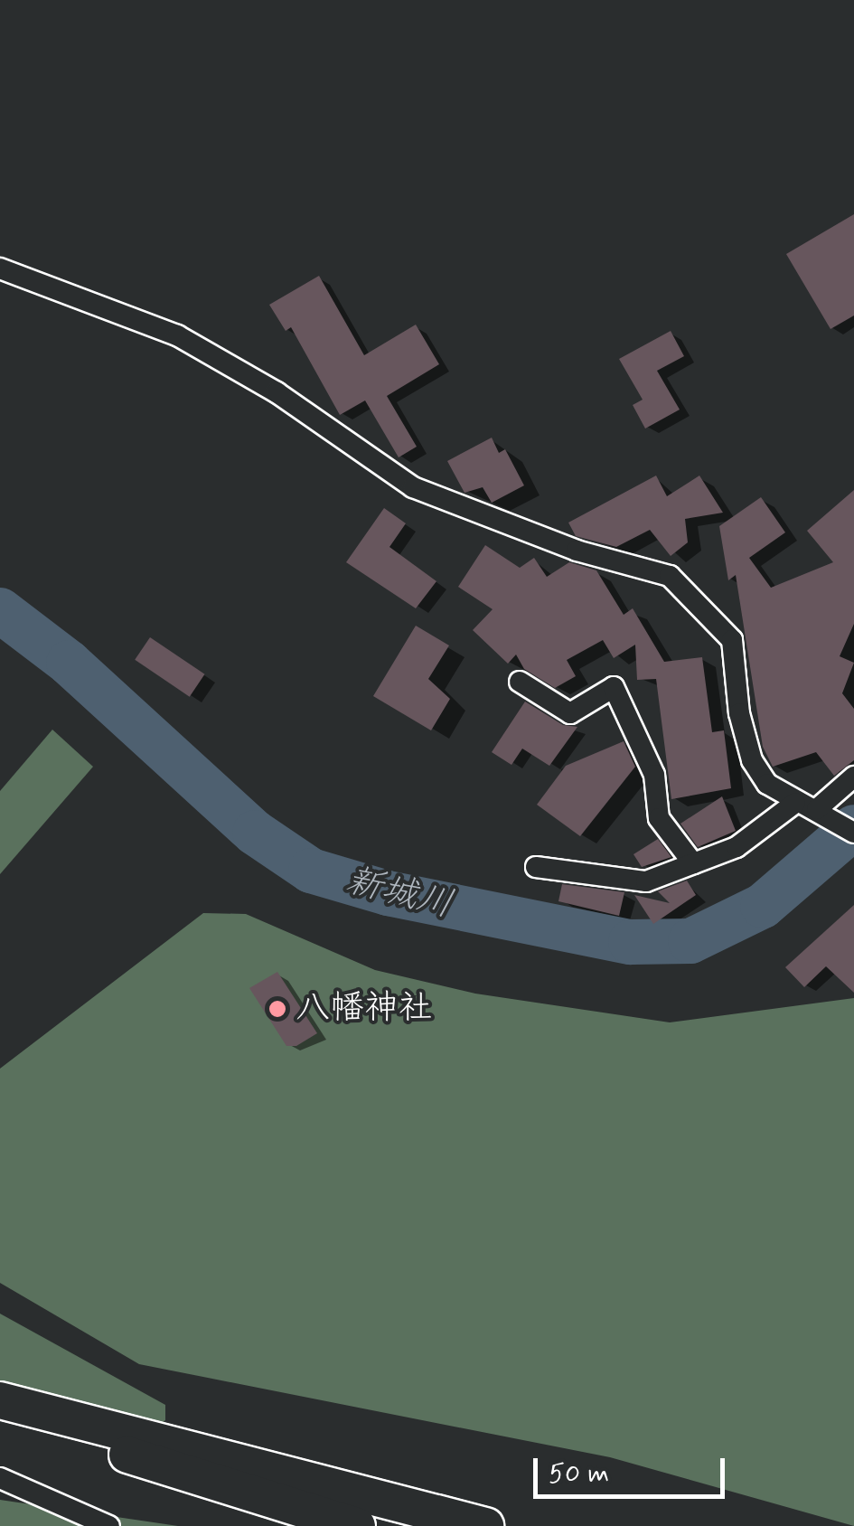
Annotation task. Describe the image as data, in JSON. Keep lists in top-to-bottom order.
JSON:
{
  "water": ["新城川"],
  "places": ["八幡神社"],
  "scale_bar": "50 m"
}
